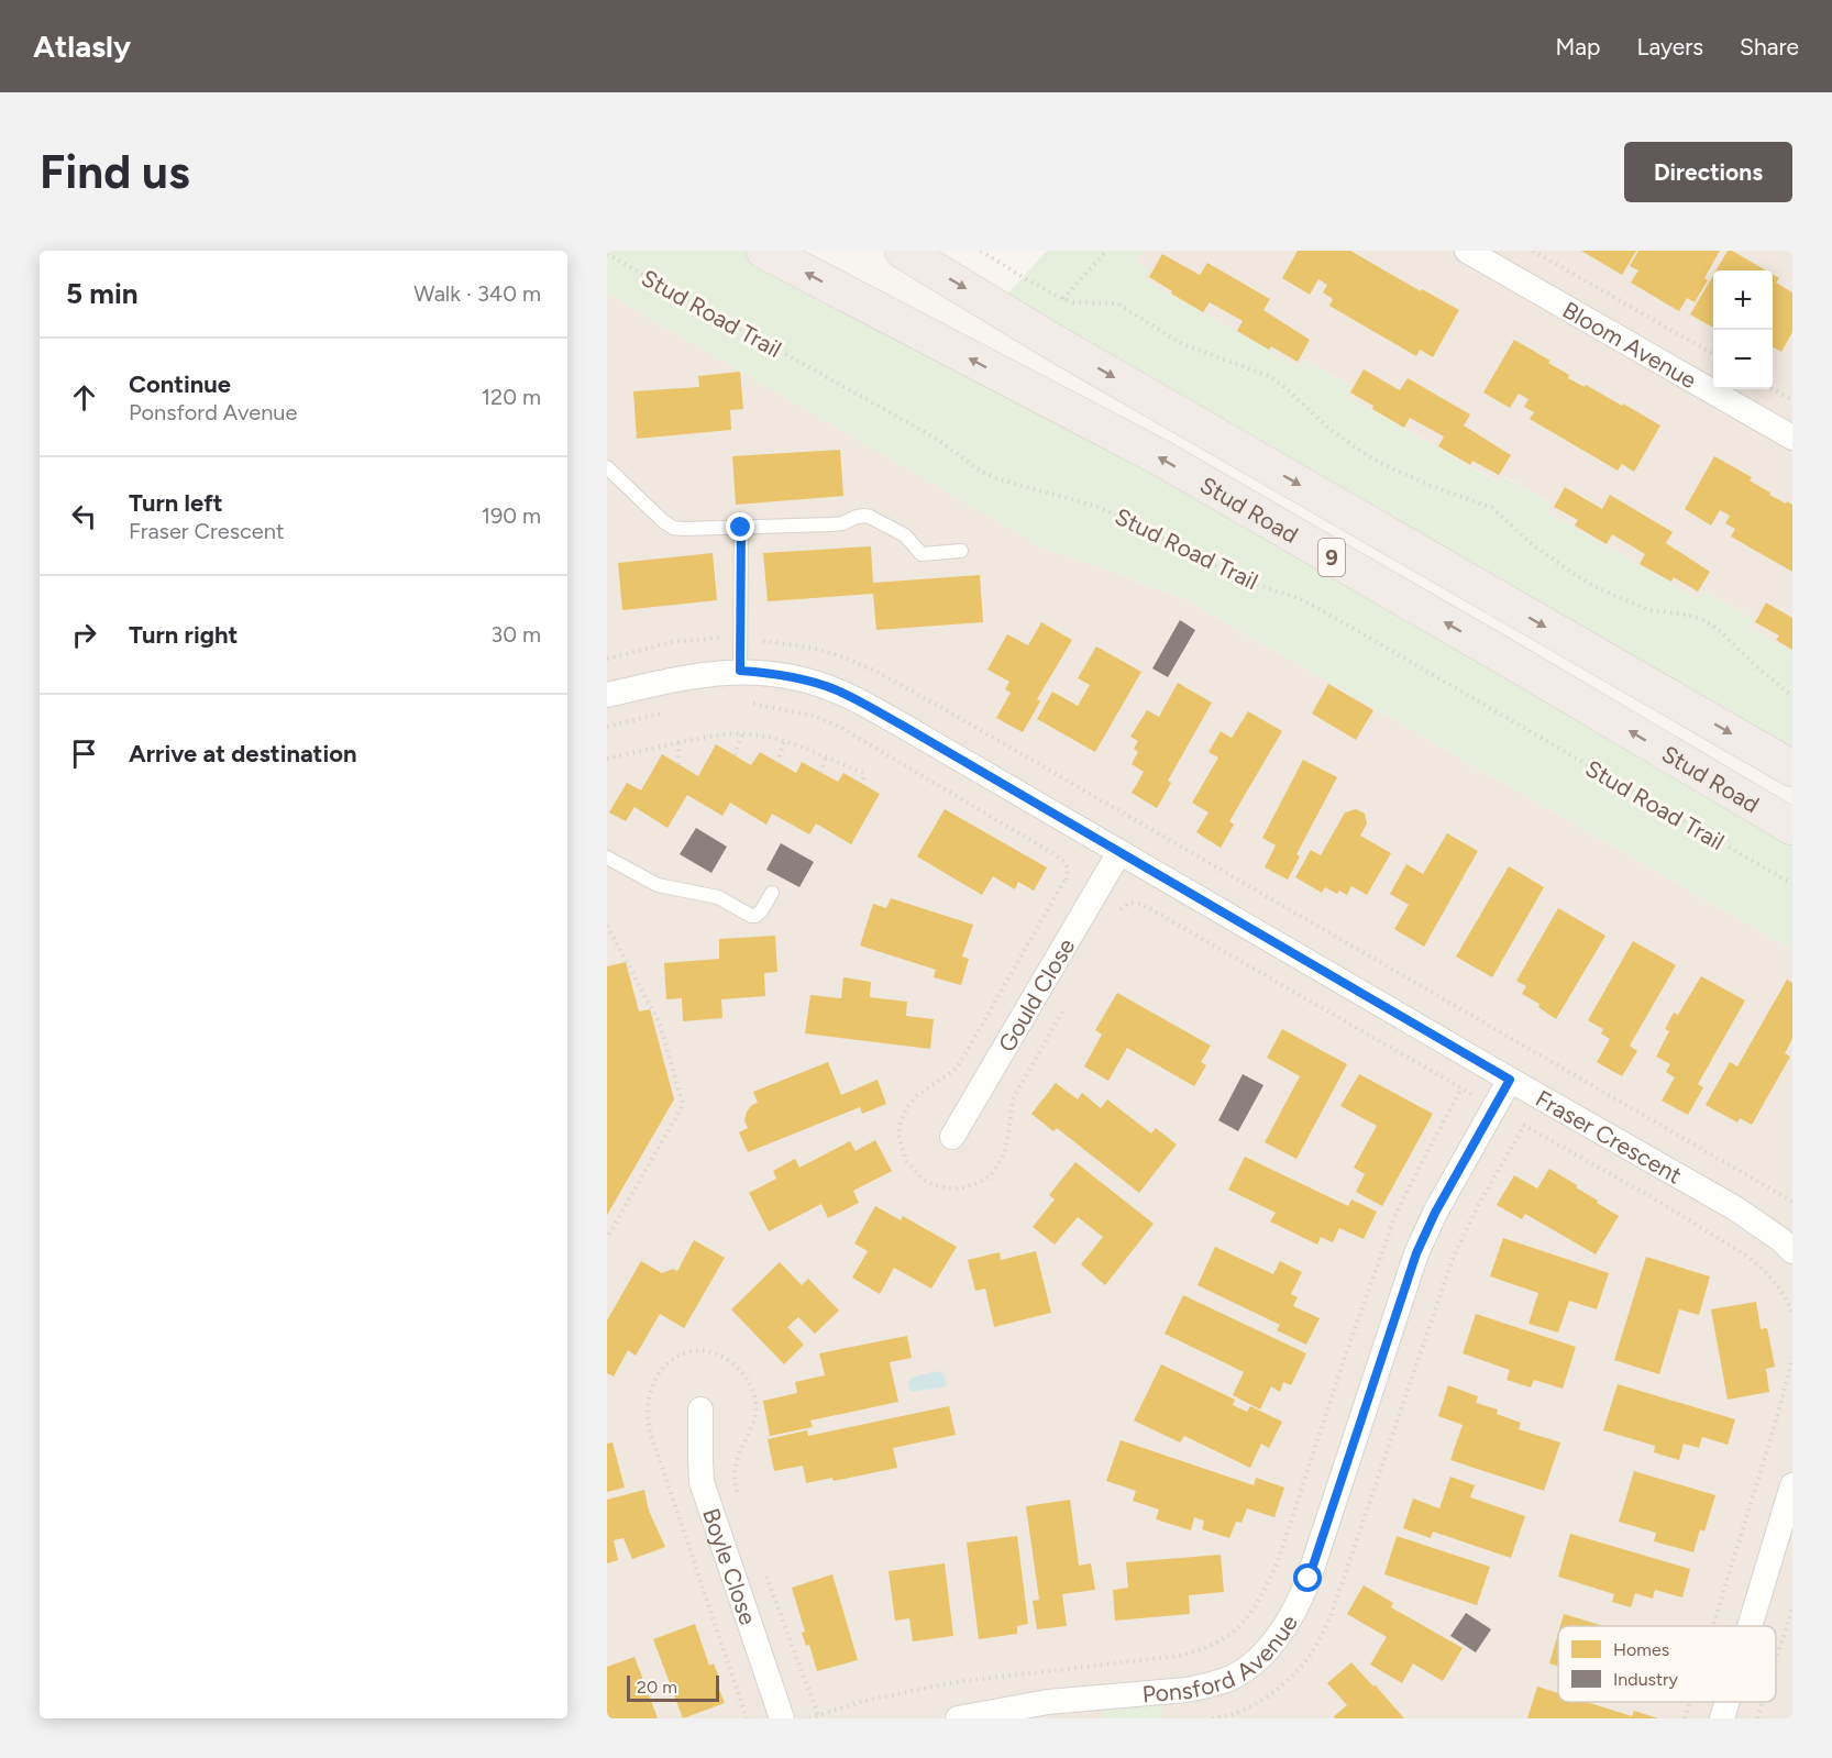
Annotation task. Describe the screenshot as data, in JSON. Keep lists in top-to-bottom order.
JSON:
{
  "streets": {
    "highway": ["Stud Road", "9"],
    "street": [
      "Bloom Avenue",
      "Gould Close",
      "Fraser Crescent",
      "Boyle Close",
      "Ponsford Avenue"
    ],
    "path": ["Stud Road Trail"]
  },
  "crossings": [
    ["Gould Close", "Fraser Crescent"],
    ["Fraser Crescent", "Ponsford Avenue"]
  ],
  "legend": ["Homes", "Industry"],
  "scale_bar": "20 m",
  "page": {
    "header": "Atlasly",
    "nav": ["Map", "Layers", "Share"],
    "buttons": "Directions",
    "title": "Find us",
    "heading": ["5 min", "Walk · 340 m"],
    "map_buttons": ["+", "−"],
    "list": [
      ["Continue", "Ponsford Avenue", "120 m"],
      ["Turn left", "Fraser Crescent", "190 m"],
      ["Turn right", "30 m"],
      "Arrive at destination"
    ],
    "scale": "20 m"
  }
}
